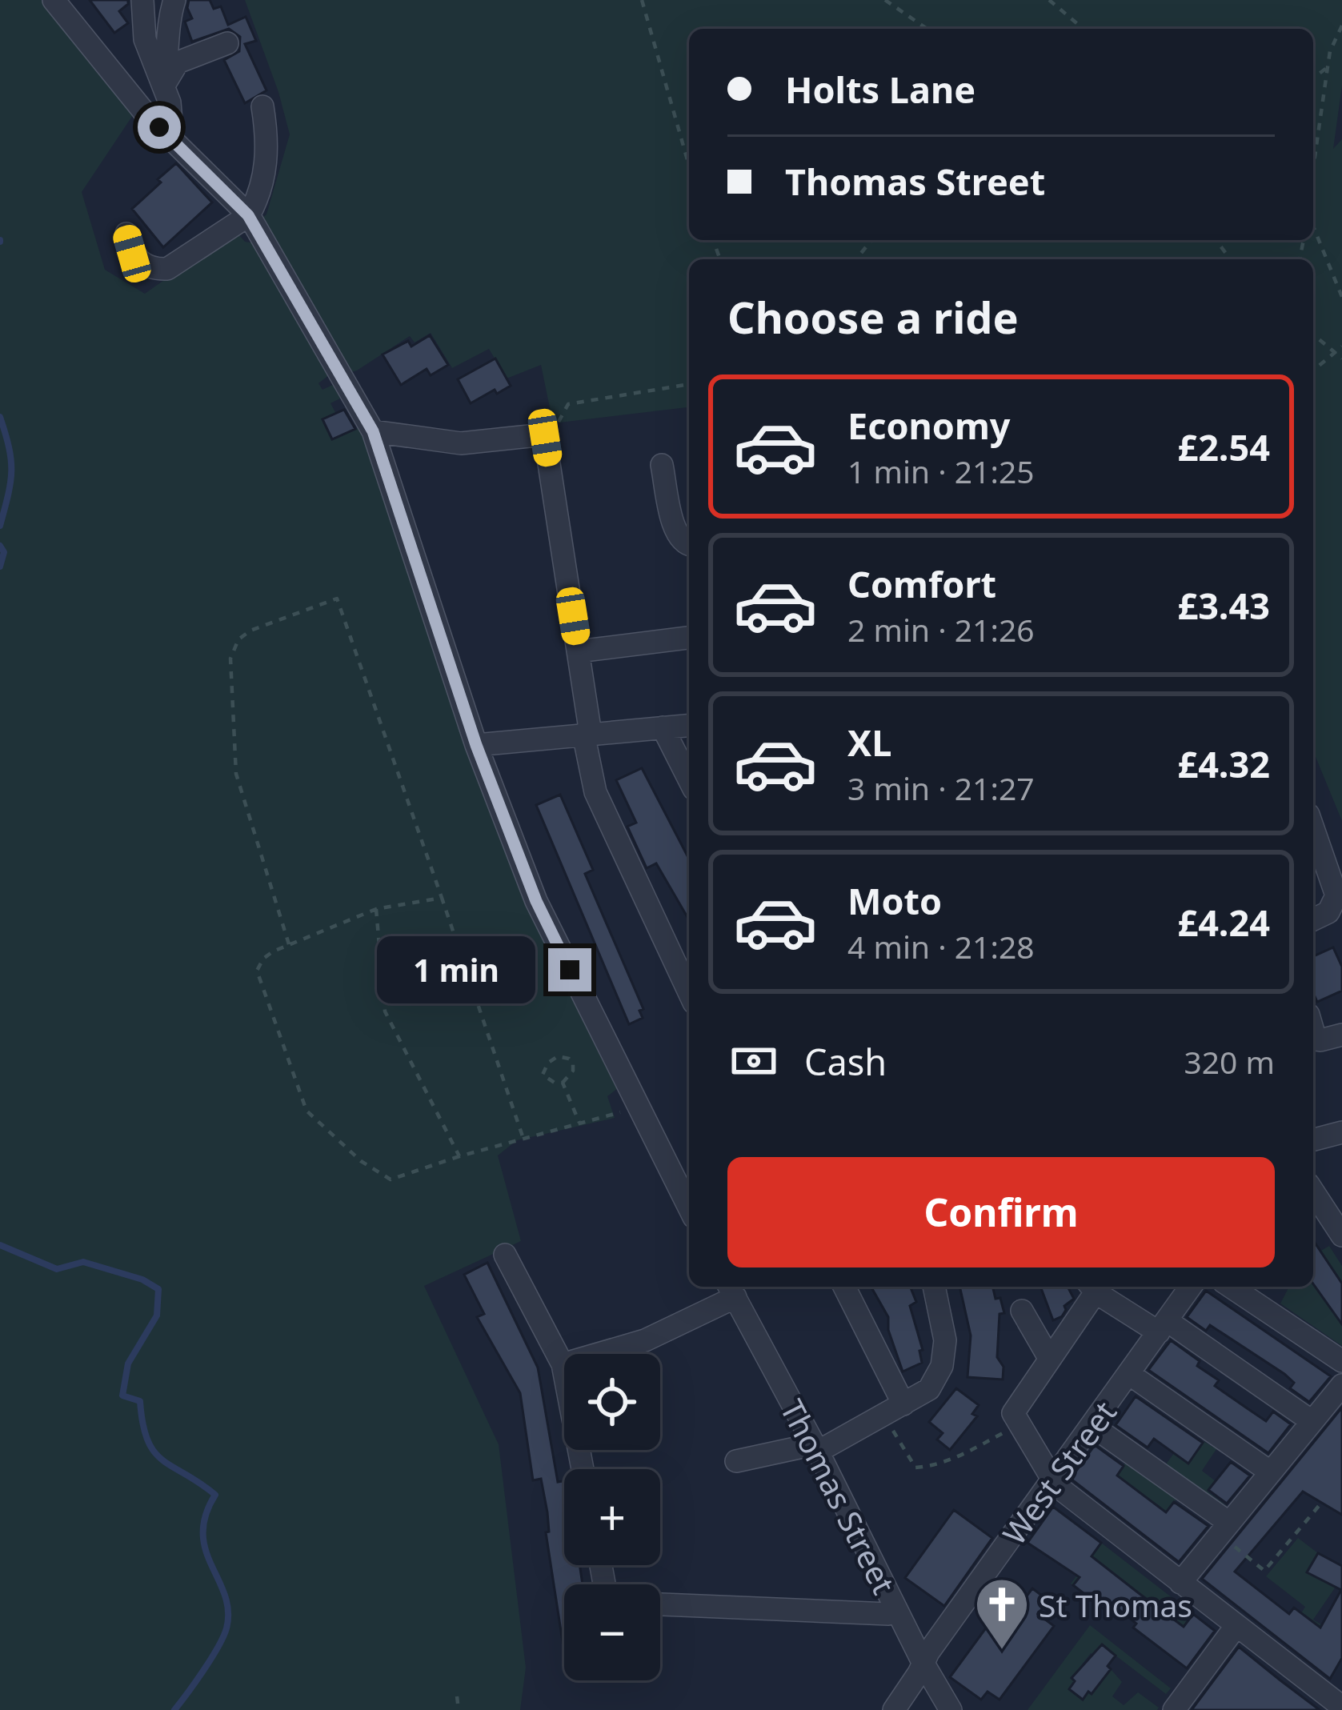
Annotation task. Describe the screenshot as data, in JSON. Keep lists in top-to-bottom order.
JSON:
{
  "streets": {
    "street": ["West Street", "Thomas Street"]
  },
  "crossings": [
    ["West Street", "Thomas Street"]
  ],
  "places": {
    "church": ["St Thomas"]
  },
  "page": {
    "banner": ["Holts Lane", "Thomas Street"],
    "heading": "Choose a ride",
    "list": [
      {
        "name": "Economy",
        "note": "1 min · 21:25",
        "value": "£2.54"
      },
      {
        "name": "Comfort",
        "note": "2 min · 21:26",
        "value": "£3.43"
      },
      {
        "name": "XL",
        "note": "3 min · 21:27",
        "value": "£4.32"
      },
      {
        "name": "Moto",
        "note": "4 min · 21:28",
        "value": "£4.24"
      }
    ],
    "bubble": "1 min",
    "pay": ["Cash", "320 m"],
    "buttons": "Confirm",
    "map_buttons": ["+", "−"]
  }
}
